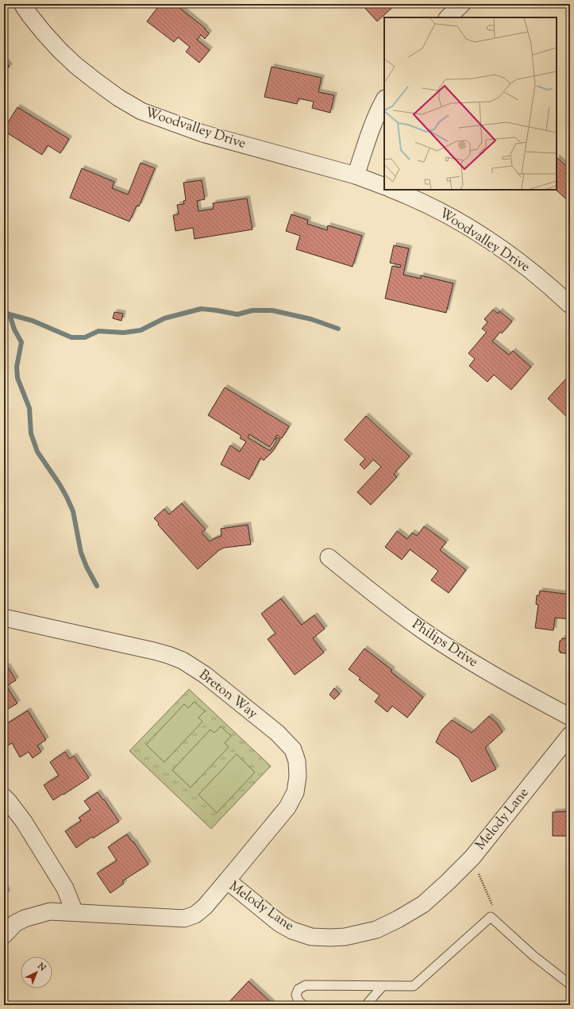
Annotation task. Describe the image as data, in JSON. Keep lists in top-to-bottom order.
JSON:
{
  "streets": {
    "street": [
      "Woodvalley Drive",
      "Philips Drive",
      "Breton Way",
      "Melody Lane"
    ]
  },
  "crossings": [
    ["Breton Way", "Melody Lane"]
  ],
  "north": "top right"
}
